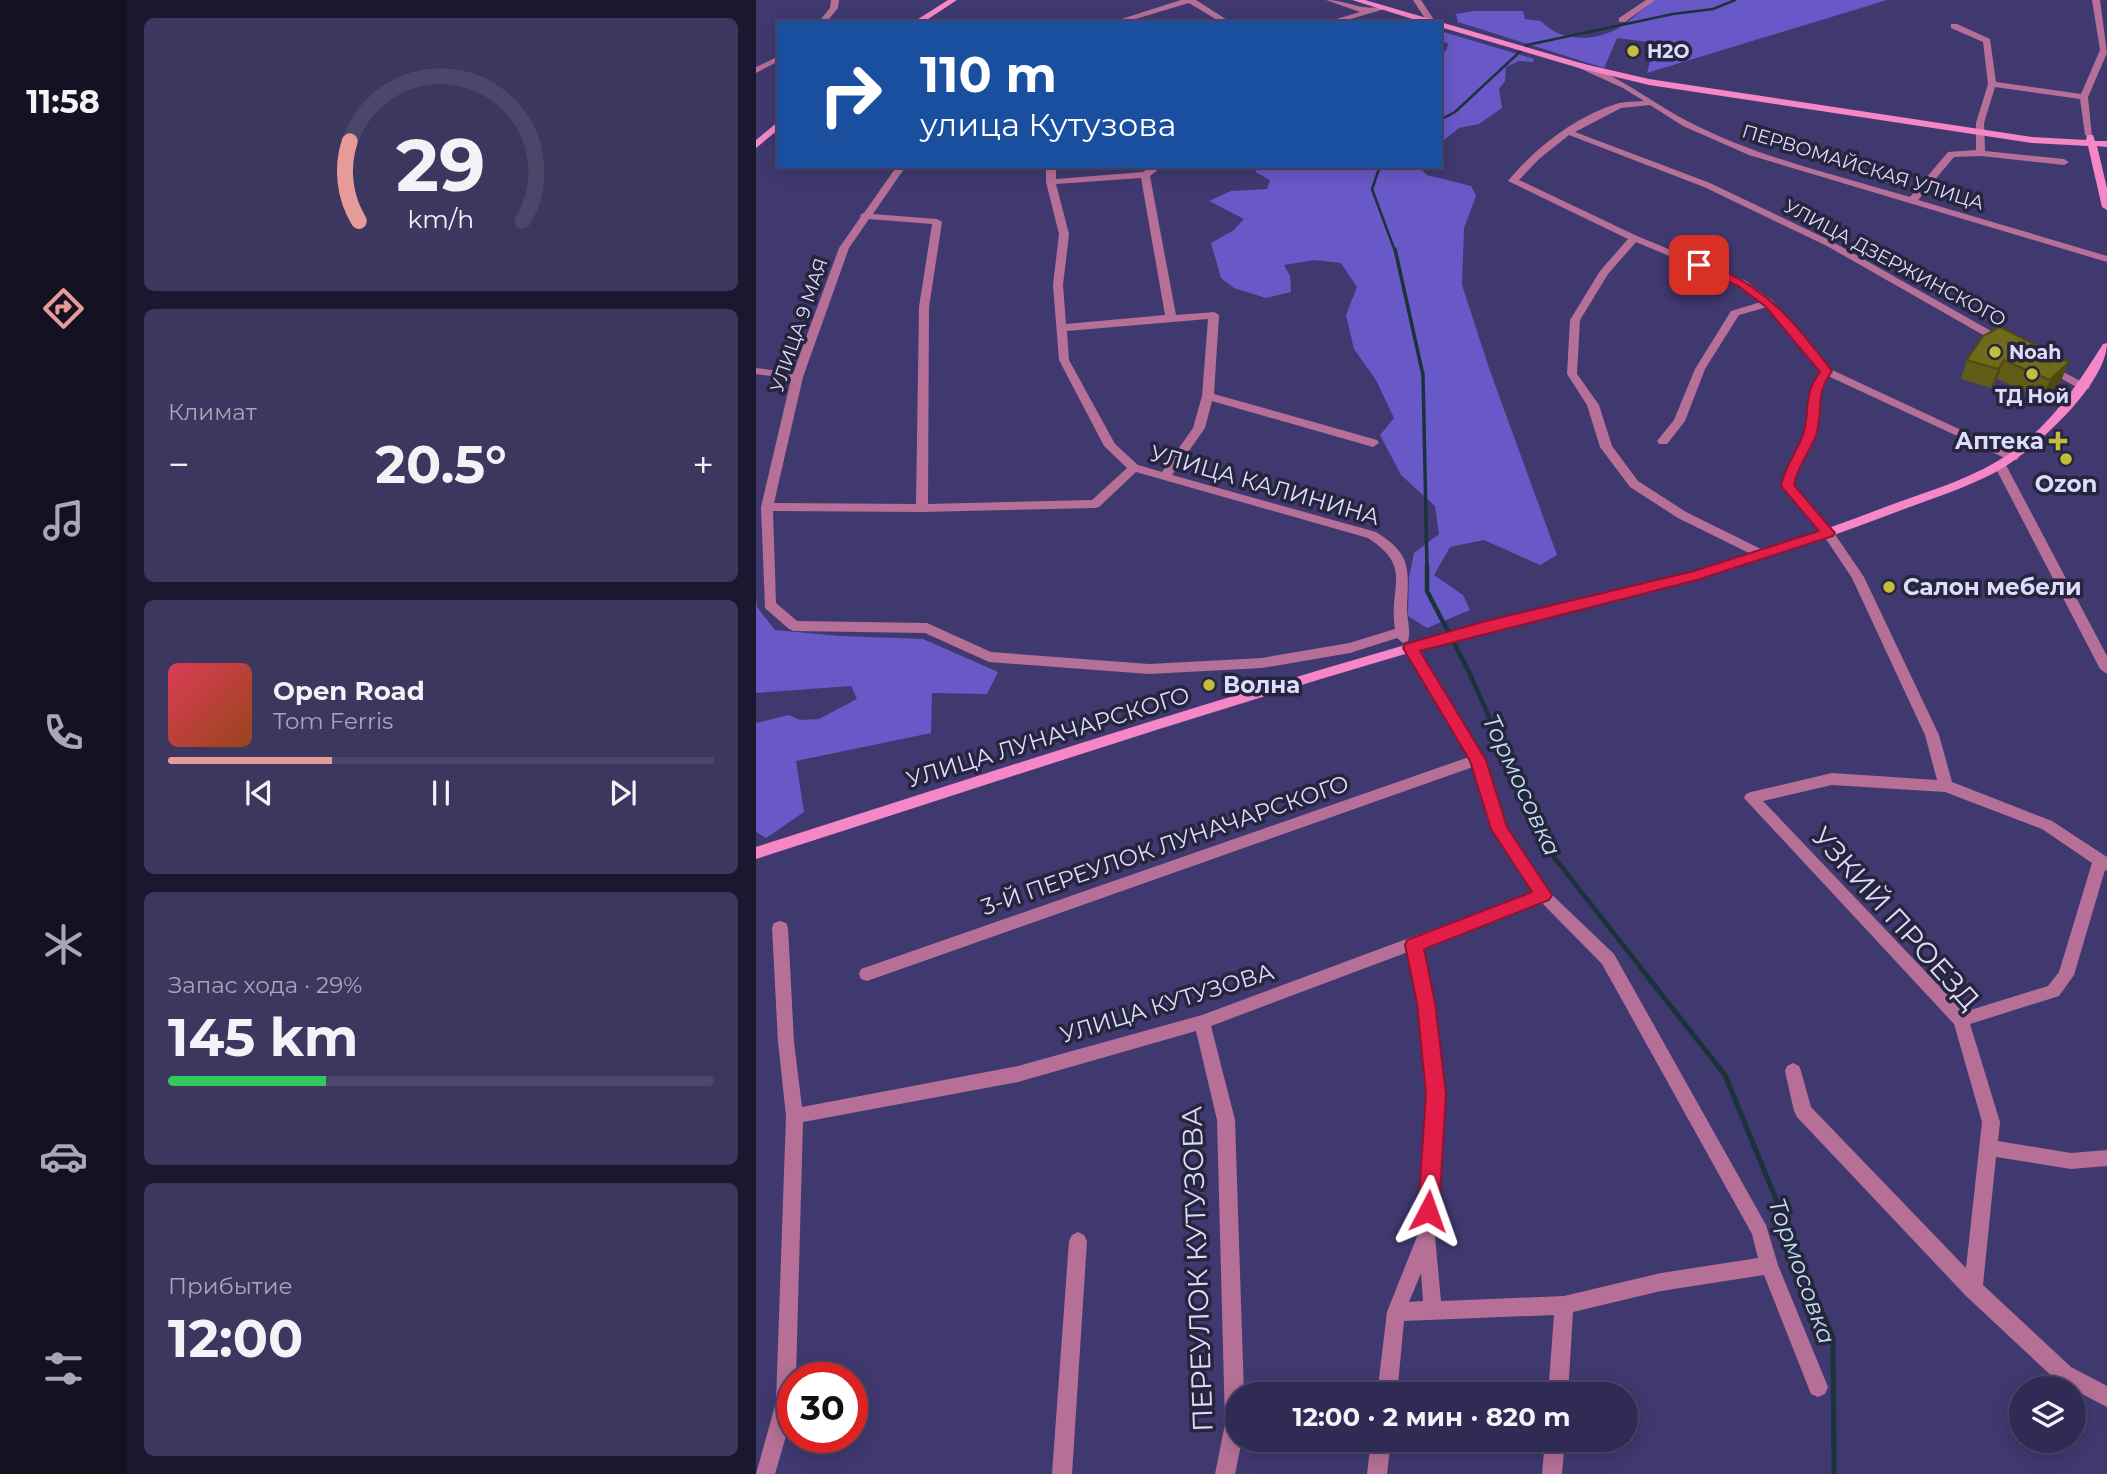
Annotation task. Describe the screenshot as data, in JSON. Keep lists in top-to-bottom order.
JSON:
{
  "streets": {
    "main road": ["ПЕРВОМАЙСКАЯ УЛИЦА", "УЛИЦА ЛУНАЧАРСКОГО"],
    "street": [
      "УЛИЦА ДЗЕРЖИНСКОГО",
      "УЛИЦА 9 МАЯ",
      "УЛИЦА КАЛИНИНА",
      "3-Й ПЕРЕУЛОК ЛУНАЧАРСКОГО",
      "УЗКИЙ ПРОЕЗД",
      "УЛИЦА КУТУЗОВА",
      "ПЕРЕУЛОК КУТУЗОВА"
    ]
  },
  "crossings": [
    ["УЛИЦА 9 МАЯ", "УЛИЦА КАЛИНИНА"],
    ["УЛИЦА КАЛИНИНА", "УЛИЦА ЛУНАЧАРСКОГО"],
    ["УЛИЦА КАЛИНИНА", "3-Й ПЕРЕУЛОК ЛУНАЧАРСКОГО"],
    ["УЛИЦА КАЛИНИНА", "УЛИЦА КУТУЗОВА"],
    ["УЛИЦА КУТУЗОВА", "ПЕРЕУЛОК КУТУЗОВА"]
  ],
  "water": ["Тормосовка"],
  "places": {
    "other": [
      "H2O",
      "Noah",
      "ТД Ной",
      "Ozon",
      "Салон мебели",
      "Волна"
    ],
    "health": ["Аптека"]
  },
  "page": {
    "tabs": "11:58",
    "turn": ["110 m", "улица Кутузова"],
    "tile": [
      "Климат",
      ["Запас хода · 29%", "145 km"],
      ["Прибытие", "12:00"]
    ],
    "heat": ["−", "20.5°", "+"],
    "song": ["Open Road", "Tom Ferris"],
    "limit": "30",
    "trip": "12:00 · 2 мин · 820 m",
    "gauge": ["29", "km/h"]
  }
}
